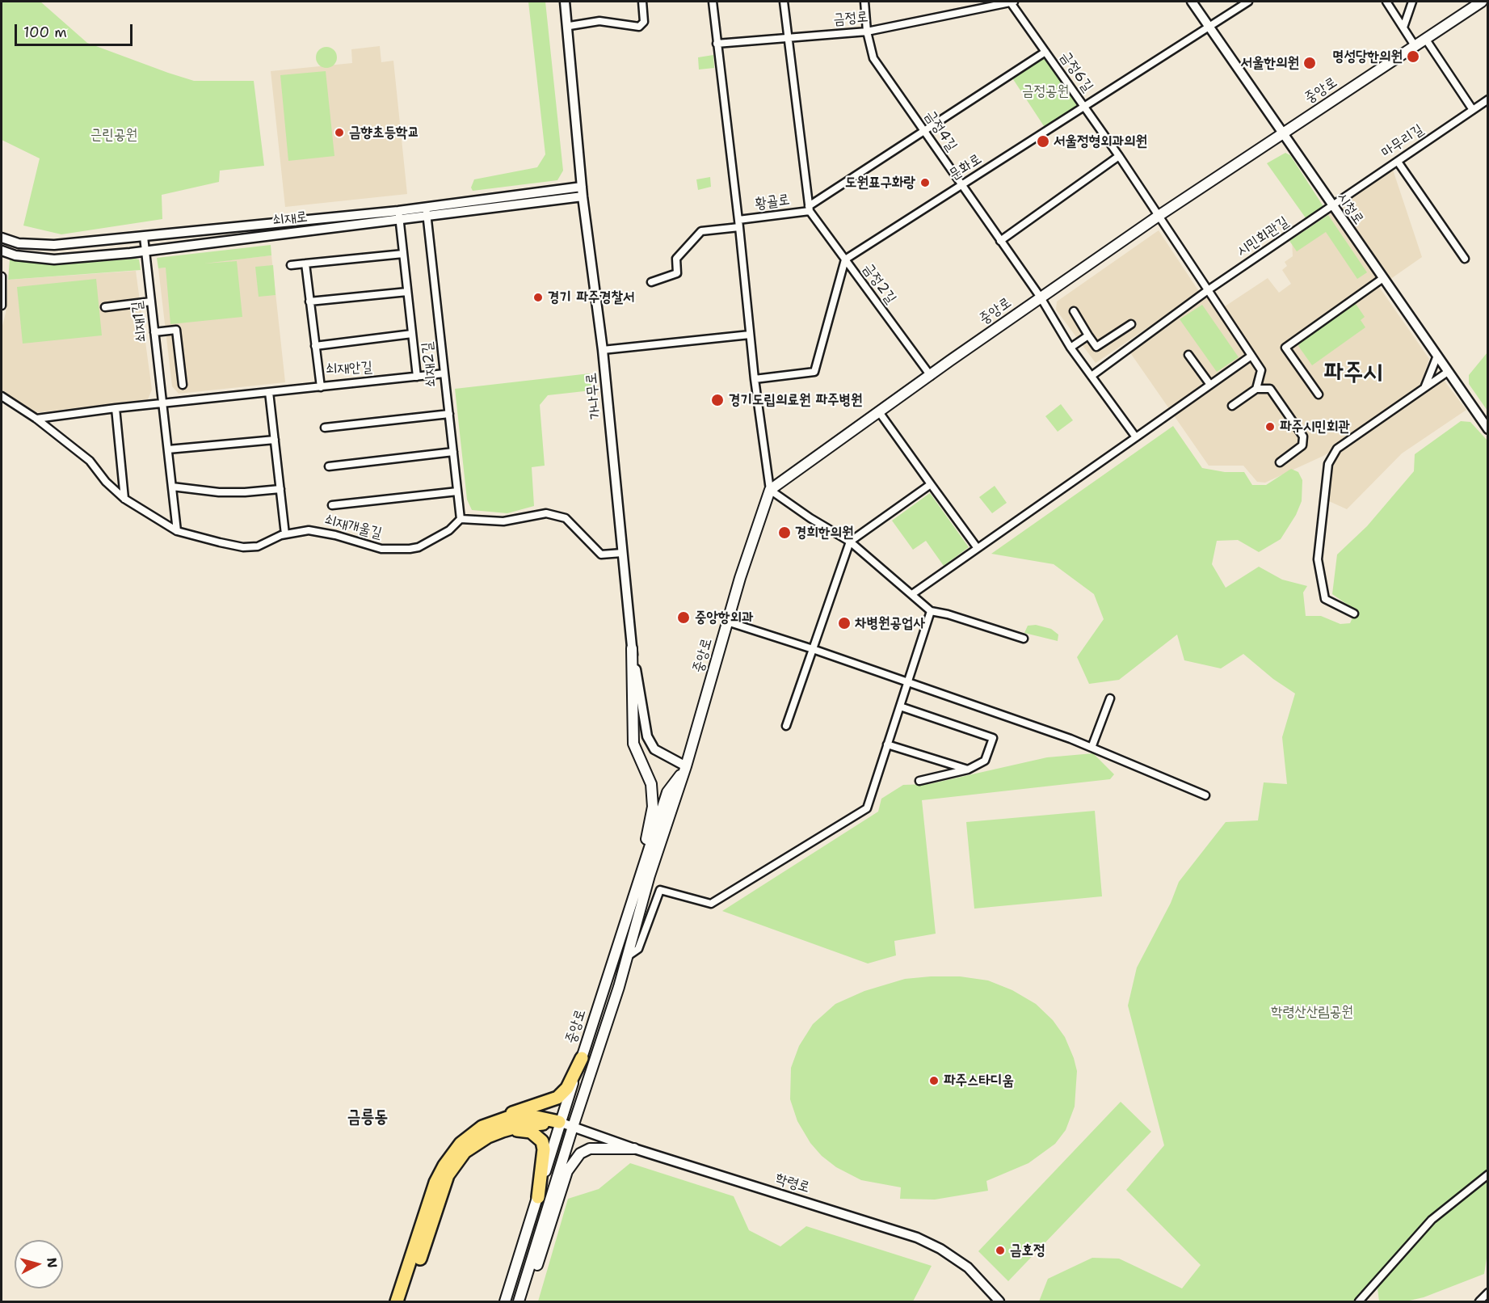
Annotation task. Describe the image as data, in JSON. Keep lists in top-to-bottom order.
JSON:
{
  "streets": {
    "main road": ["중앙로"],
    "street": [
      "금정로",
      "금정6길",
      "금정4길",
      "마무리길",
      "문화로",
      "황골로",
      "시청로",
      "쇠재로",
      "시민회관길",
      "금정2길",
      "쇠재1길",
      "쇠재2길",
      "쇠재안길",
      "가나무로",
      "쇠재개울길",
      "학령로"
    ]
  },
  "crossings": [
    ["금정로", "금정6길"],
    ["금정로", "금정4길"],
    ["금정로", "금정2길"],
    ["금정6길", "중앙로"],
    ["금정6길", "문화로"],
    ["금정6길", "시민회관길"],
    ["중앙로", "금정4길"],
    ["중앙로", "시청로"],
    ["중앙로", "금정2길"],
    ["중앙로", "가나무로"],
    ["중앙로", "학령로"],
    ["금정4길", "문화로"],
    ["금정4길", "시민회관길"],
    ["마무리길", "시청로"],
    ["마무리길", "시민회관길"],
    ["문화로", "시청로"],
    ["문화로", "금정2길"],
    ["황골로", "금정2길"],
    ["시청로", "시민회관길"],
    ["쇠재로", "쇠재1길"],
    ["쇠재1길", "쇠재개울길"],
    ["쇠재2길", "쇠재안길"],
    ["쇠재2길", "쇠재개울길"]
  ],
  "districts": ["파주시", "금릉동"],
  "parks": ["금정공원", "근린공원", "학령산산림공원"],
  "places": [
    "명성당한의원",
    "서울한의원",
    "금향초등학교",
    "서울정형외과의원",
    "도원표구화랑",
    "경기 파주경찰서",
    "경기도립의료원 파주병원",
    "파주시민회관",
    "경희한의원",
    "중앙항외과",
    "차병원공업사",
    "파주스타디움",
    "금호정"
  ],
  "scale_bar": "100 m",
  "north": "right"
}
